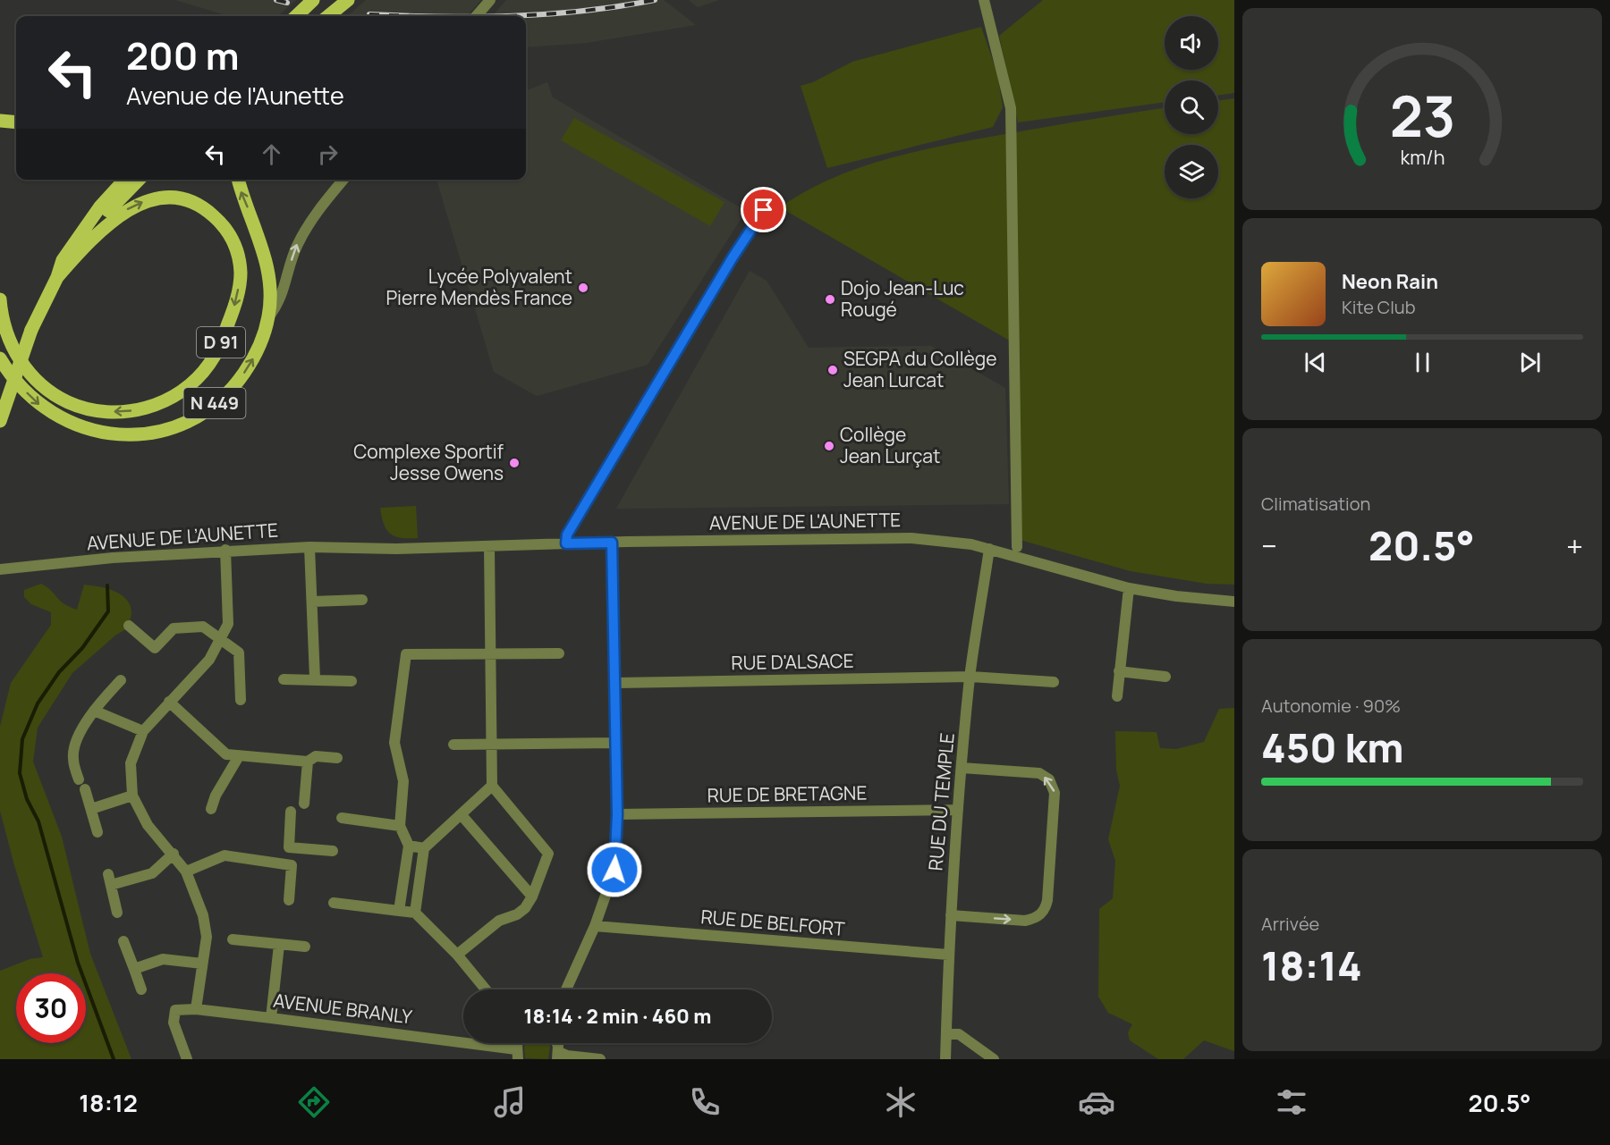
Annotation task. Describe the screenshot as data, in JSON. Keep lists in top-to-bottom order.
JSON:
{
  "streets": {
    "main road": ["D 91", "N 449"],
    "street": [
      "AVENUE DE L'AUNETTE",
      "AVENUE DE L’AUNETTE",
      "RUE D'ALSACE",
      "RUE DE BRETAGNE",
      "RUE DU TEMPLE",
      "RUE DE BELFORT",
      "AVENUE BRANLY"
    ]
  },
  "crossings": [
    ["AVENUE DE L'AUNETTE", "AVENUE DE L’AUNETTE"],
    ["AVENUE DE L'AUNETTE", "RUE DU TEMPLE"],
    ["RUE D'ALSACE", "RUE DU TEMPLE"],
    ["RUE DE BRETAGNE", "RUE DU TEMPLE"],
    ["RUE DU TEMPLE", "RUE DE BELFORT"]
  ],
  "places": [
    "Lycée Polyvalent Pierre Mendès France",
    "Dojo Jean-Luc Rougé",
    "SEGPA du Collège Jean Lurcat",
    "Collège Jean Lurçat",
    "Complexe Sportif Jesse Owens"
  ],
  "page": {
    "turn": ["200 m", "Avenue de l'Aunette"],
    "song": ["Neon Rain", "Kite Club"],
    "tile": [
      "Climatisation",
      ["Autonomie · 90%", "450 km"],
      ["Arrivée", "18:14"]
    ],
    "heat": ["−", "20.5°", "+"],
    "limit": "30",
    "trip": "18:14 · 2 min · 460 m",
    "tabs": ["18:12", "20.5°"],
    "gauge": ["23", "km/h"]
  }
}
